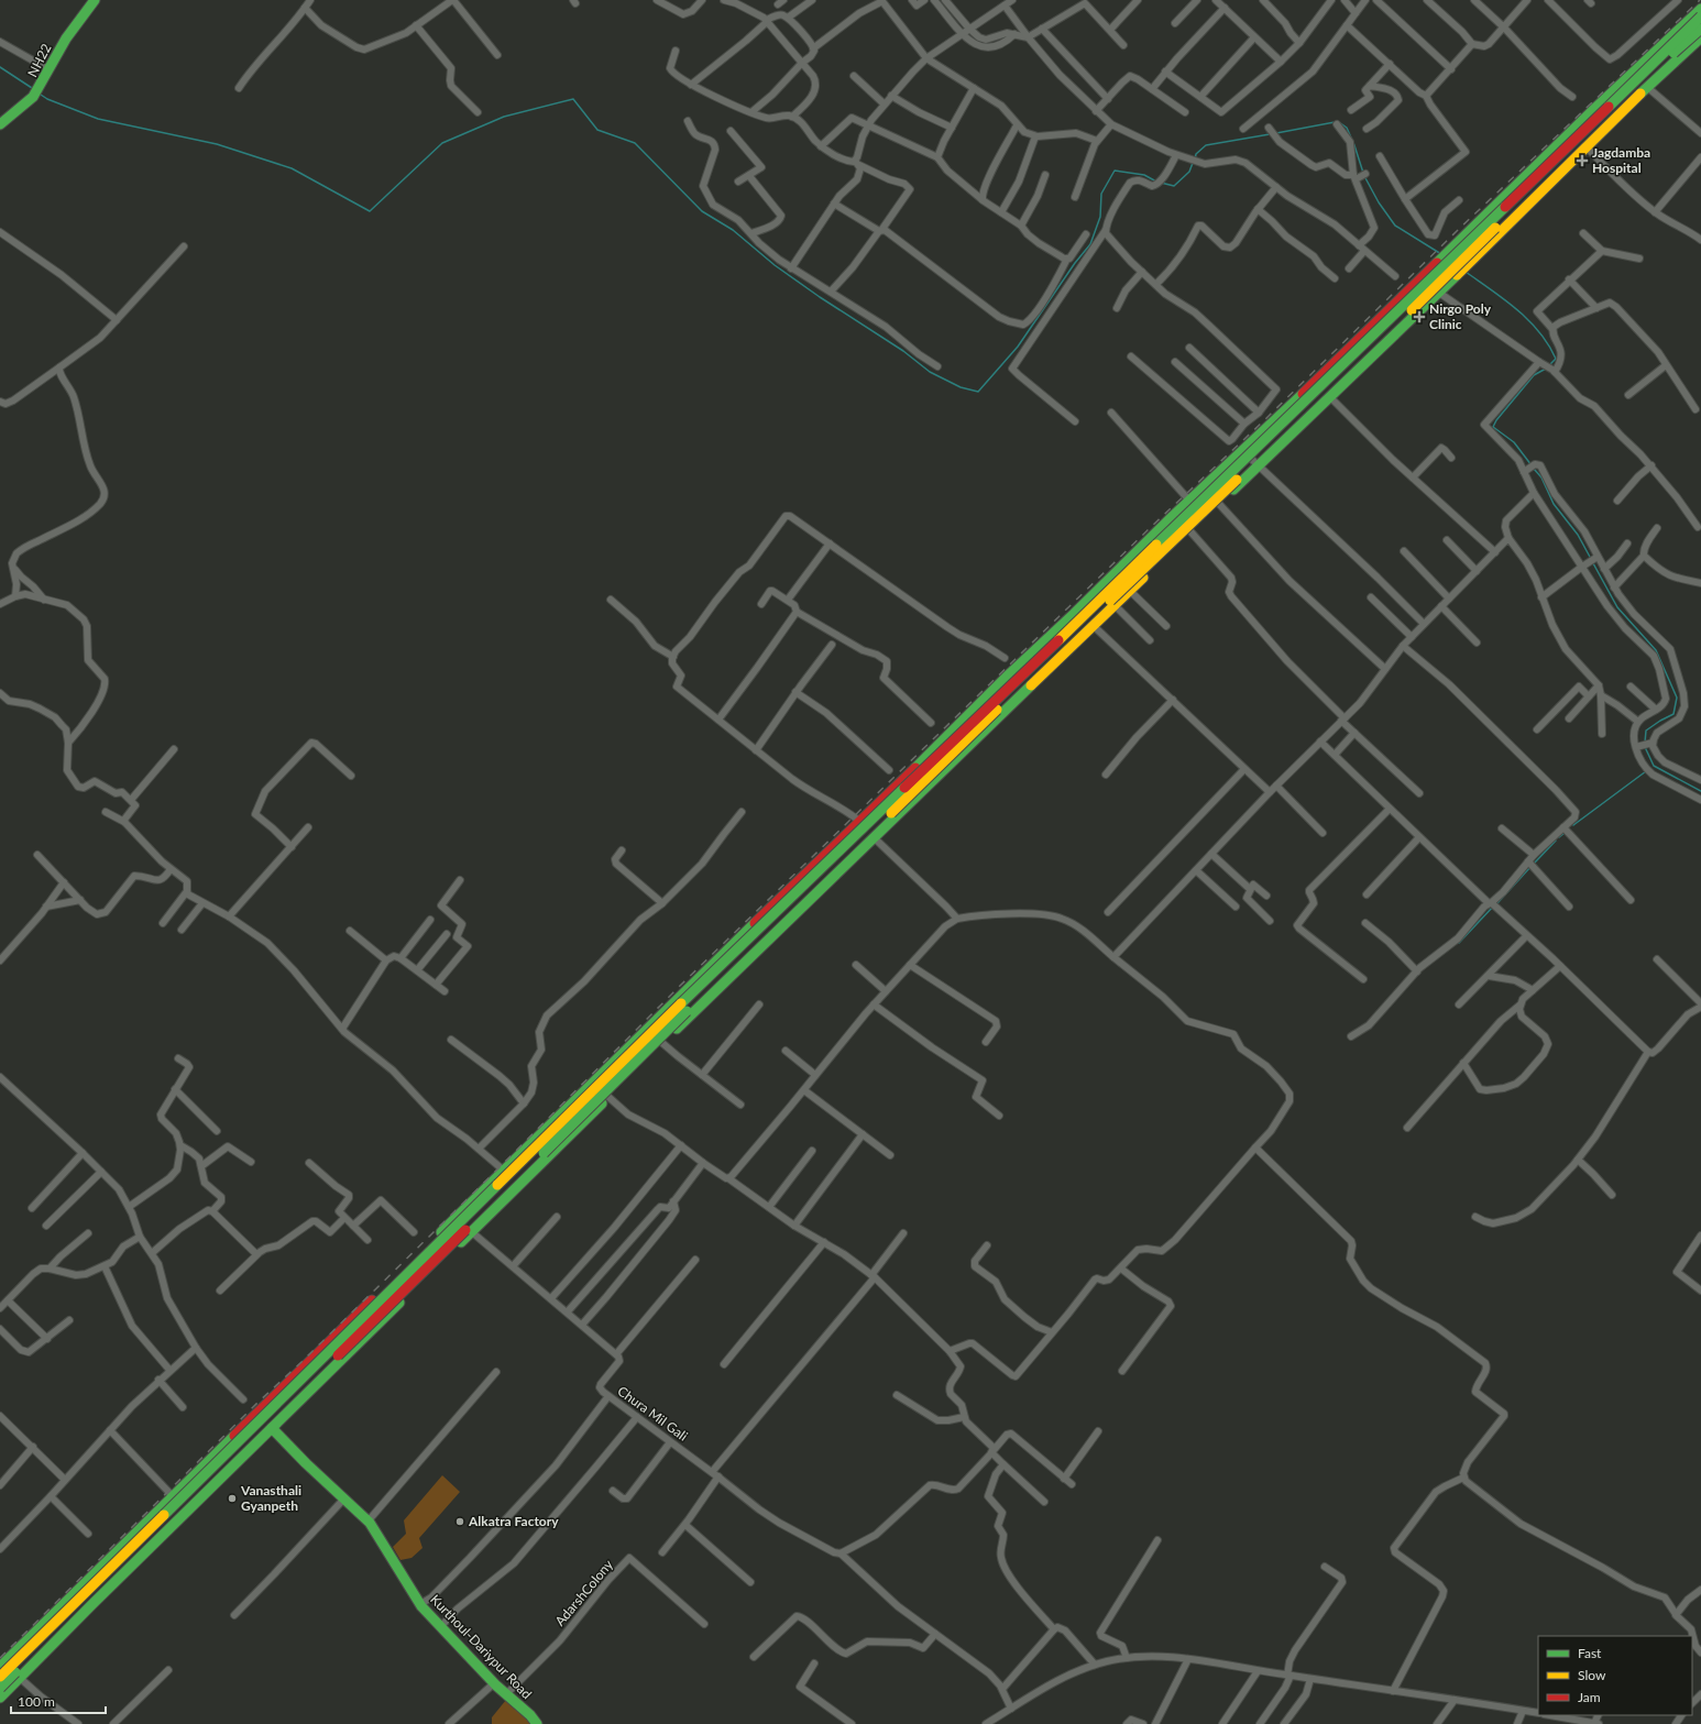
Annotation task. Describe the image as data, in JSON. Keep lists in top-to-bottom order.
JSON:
{
  "streets": {
    "main road": ["NH22", "Kurthoul-Dariypur Road"],
    "street": ["Chura Mil Gali", "AdarshColony"]
  },
  "crossings": [
    ["AdarshColony", "Kurthoul-Dariypur Road"]
  ],
  "places": {
    "health": ["Jagdamba Hospital", "Nirgo Poly Clinic"],
    "other": ["Vanasthali Gyanpeth", "Alkatra Factory"]
  },
  "legend": ["Fast", "Slow", "Jam"],
  "scale_bar": "100 m"
}
